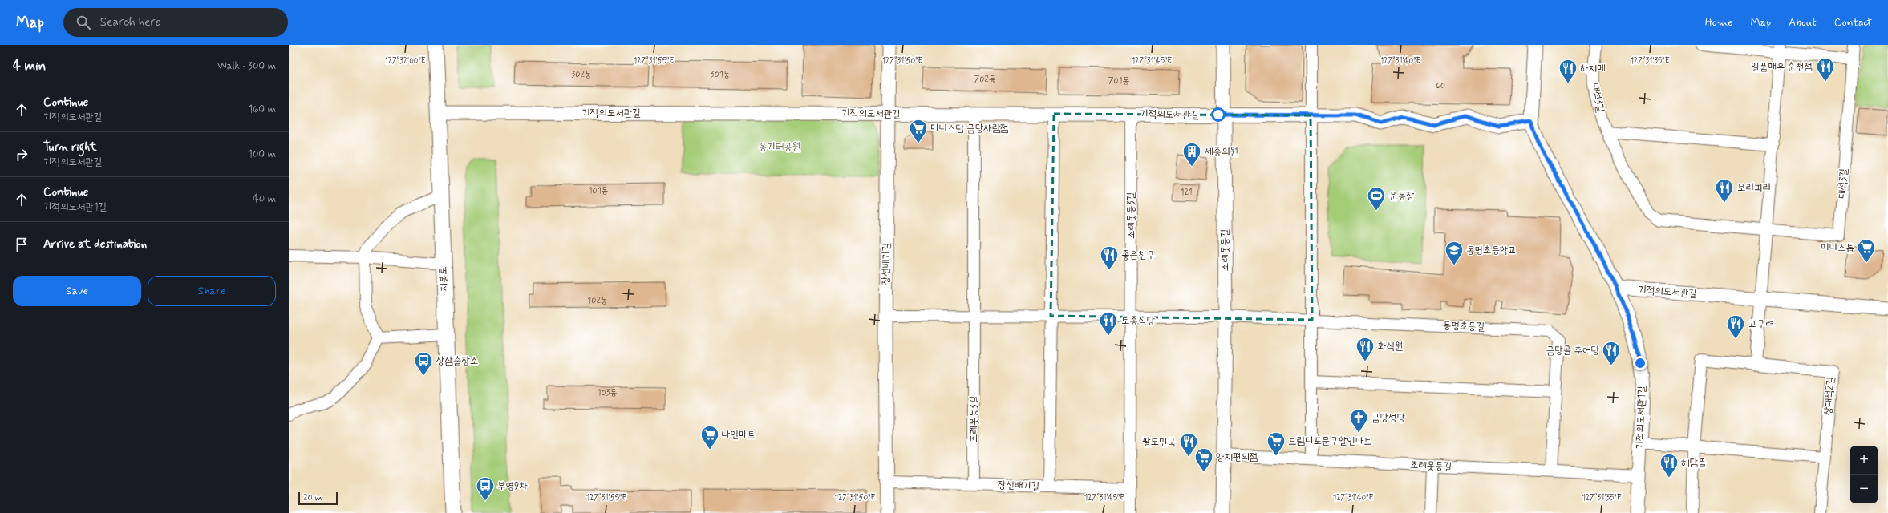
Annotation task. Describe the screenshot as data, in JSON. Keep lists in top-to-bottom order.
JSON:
{
  "streets": {
    "main road": ["지봉로"],
    "street": [
      "대석3길",
      "기적의도서관길",
      "조례못등3길",
      "조례못등길",
      "장선배기길",
      "동명초등길",
      "상대석2길",
      "기적의도서관1길"
    ]
  },
  "crossings": [
    ["기적의도서관길", "조례못등3길"],
    ["기적의도서관길", "조례못등길"],
    ["기적의도서관길", "장선배기길"],
    ["기적의도서관길", "지봉로"],
    ["기적의도서관길", "기적의도서관1길"],
    ["조례못등3길", "장선배기길"],
    ["조례못등길", "동명초등길"],
    ["조례못등길", "기적의도서관1길"]
  ],
  "parks": ["옹기터공원"],
  "places": {
    "restaurant": [
      "일품매우 순천점",
      "하지메",
      "보리피리",
      "좋은친구",
      "토종식당",
      "고구려",
      "화식원",
      "금당골 추어탕",
      "팔도민국",
      "해담뜰"
    ],
    "supermarket": [
      "미니스탑 금당사람점",
      "미니스톱",
      "나인마트",
      "드림디포문구할인마트",
      "양지편의점"
    ],
    "building": ["세종의원"],
    "sports": ["운동장"],
    "school or university": ["동명초등학교"],
    "bus stop": ["상삼출장소", "부영9차"],
    "church": ["금당성당"]
  },
  "house_numbers": [
    "302동",
    "301동",
    "702동",
    "701동",
    "60",
    "101동",
    "121",
    "102동",
    "103동"
  ],
  "scale_bar": "20 m",
  "page": {
    "header": "Map",
    "search": "Search here",
    "nav": [
      "Home",
      "Map",
      "About",
      "Contact"
    ],
    "heading": ["4 min", "Walk · 300 m"],
    "list": [
      ["Continue", "기적의도서관길", "160 m"],
      ["Turn right", "기적의도서관길", "100 m"],
      ["Continue", "기적의도서관1길", "40 m"],
      "Arrive at destination"
    ],
    "buttons": ["Save", "Share"],
    "map_buttons": ["+", "−"],
    "scale": "20 m"
  },
  "coordinates": [
    "127°32'00\"E",
    "127°31'55\"E",
    "127°31'50\"E",
    "127°31'45\"E",
    "127°31'40\"E",
    "127°31'35\"E"
  ]
}
